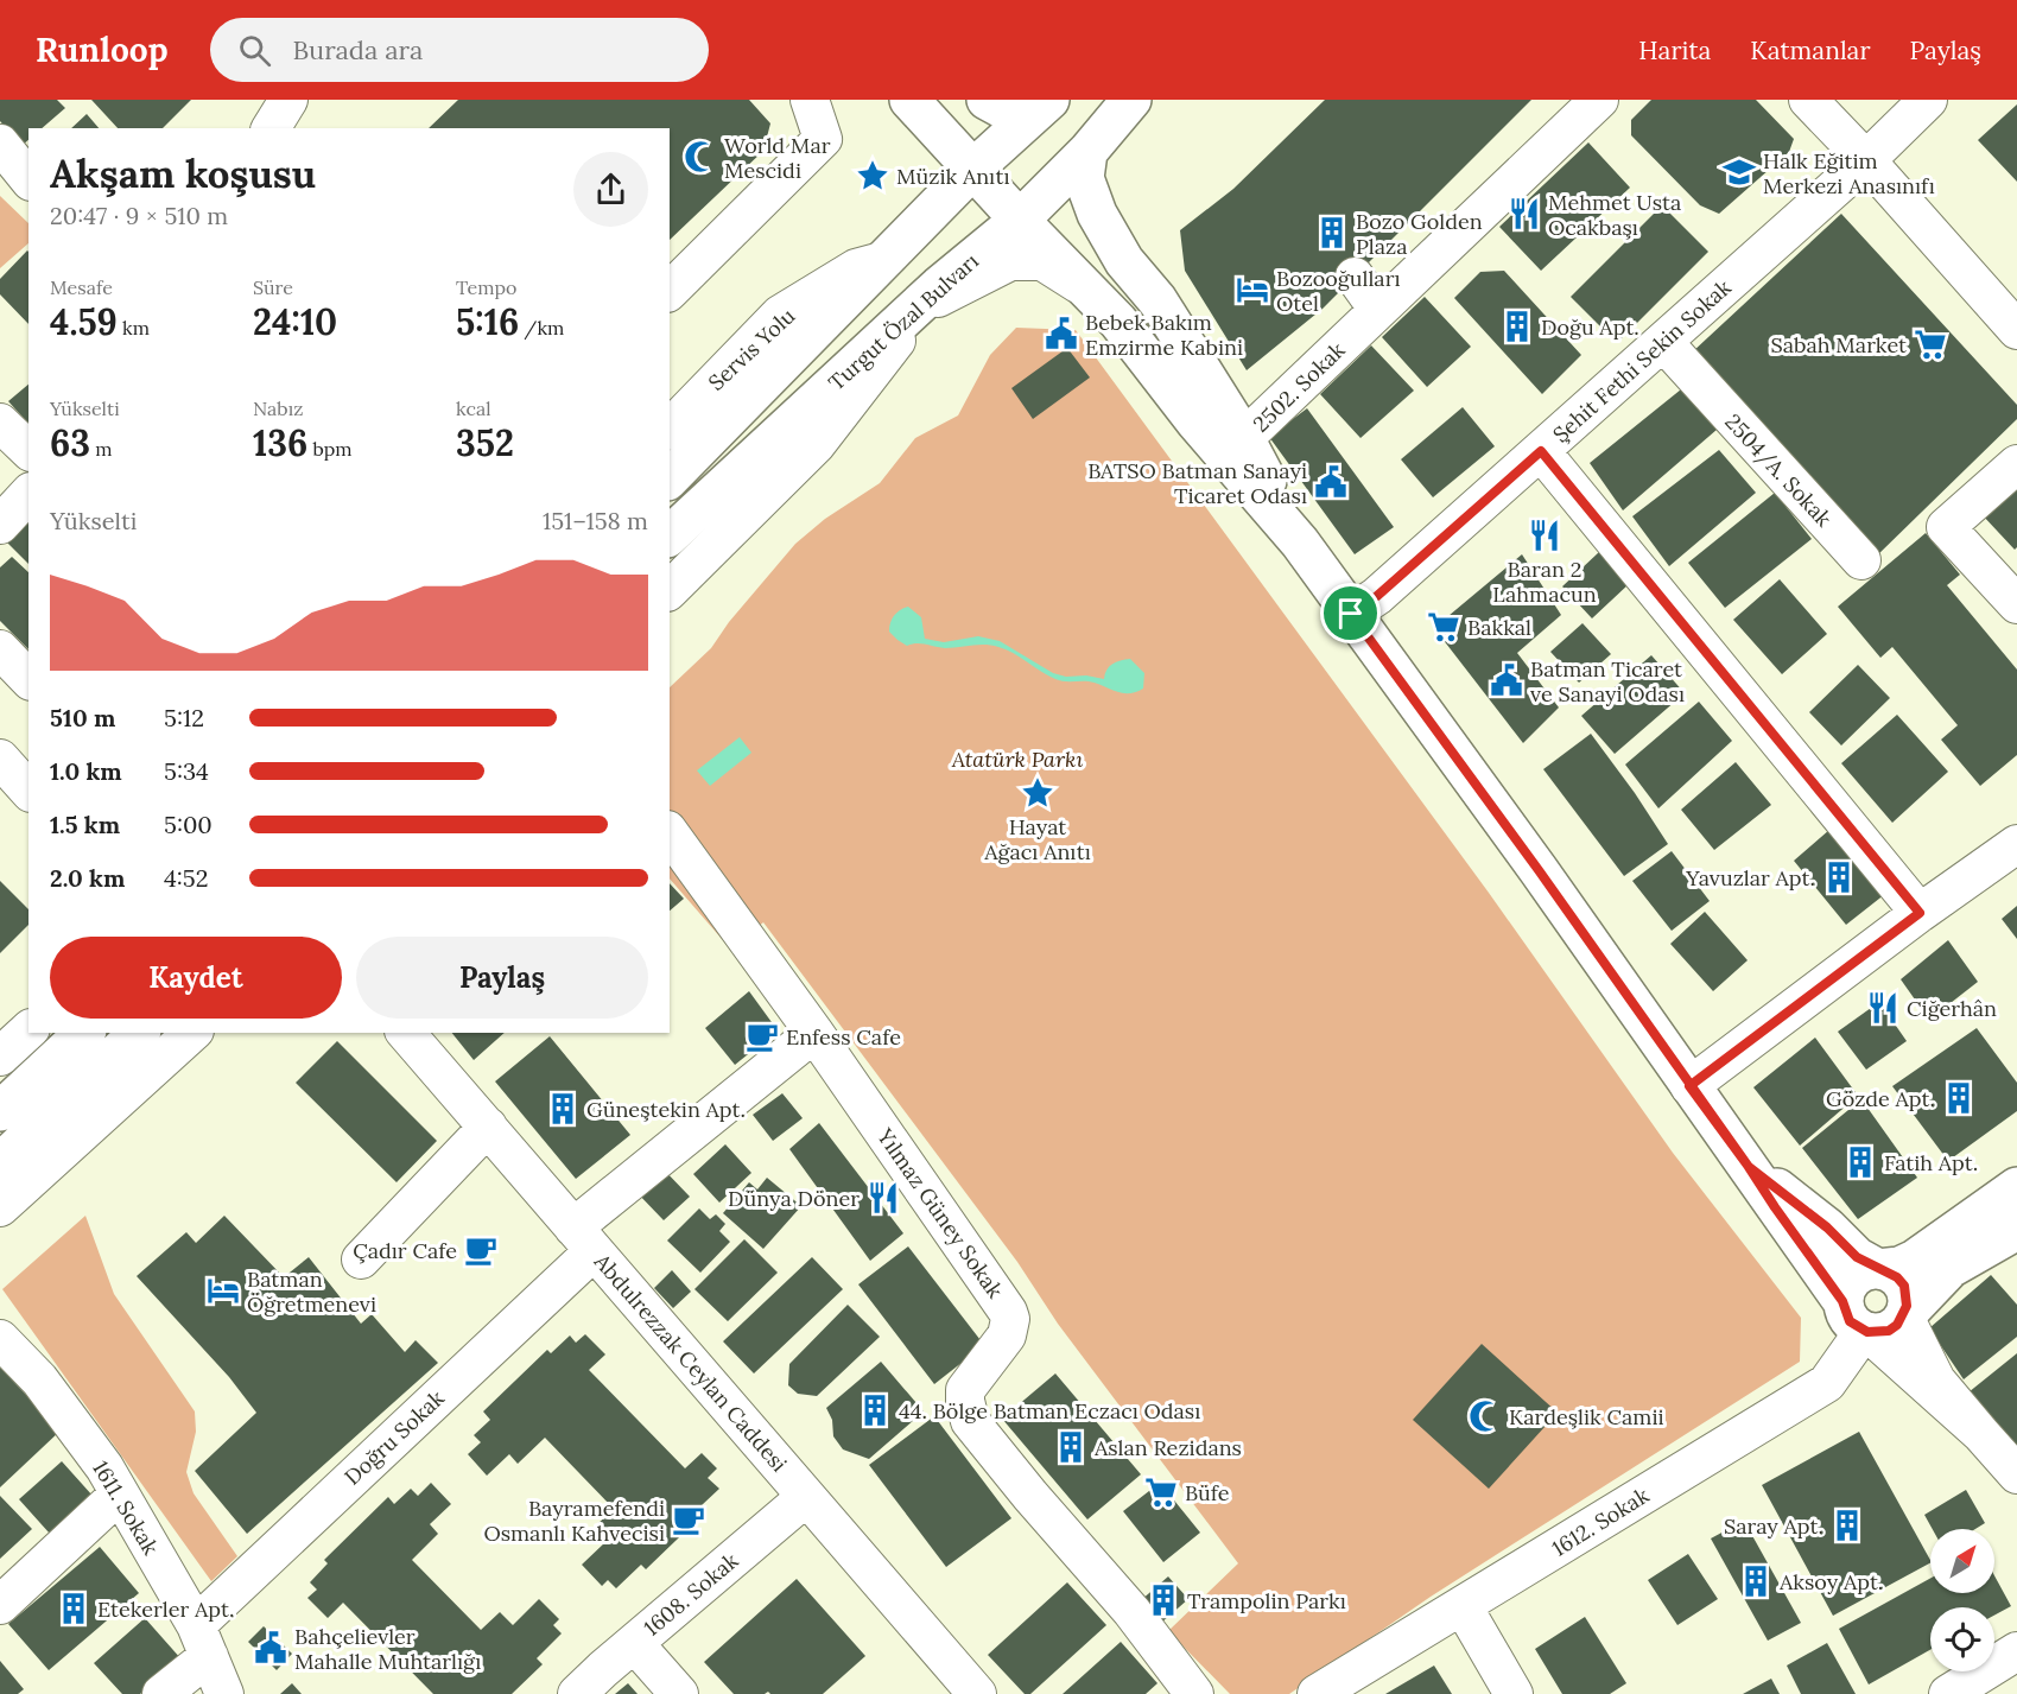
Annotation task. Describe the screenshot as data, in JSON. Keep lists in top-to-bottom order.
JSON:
{
  "streets": {
    "main road": ["Turgut Özal Bulvarı"],
    "street": [
      "Servis Yolu",
      "Şehit Fethi Sekin Sokak",
      "2502. Sokak",
      "2504/A. Sokak",
      "Yılmaz Güney Sokak",
      "Abdulrezzak Ceylan Caddesi",
      "Doğru Sokak",
      "1611. Sokak",
      "1612. Sokak",
      "1608. Sokak"
    ]
  },
  "crossings": [
    ["Şehit Fethi Sekin Sokak", "2504/A. Sokak"],
    ["Yılmaz Güney Sokak", "Doğru Sokak"],
    ["Abdulrezzak Ceylan Caddesi", "Doğru Sokak"],
    ["Abdulrezzak Ceylan Caddesi", "1608. Sokak"],
    ["Doğru Sokak", "1611. Sokak"]
  ],
  "parks": ["Atatürk Parkı"],
  "places": {
    "mosque": ["World Mar Mescidi", "Kardeşlik Camii"],
    "school or university": ["Halk Eğitim Merkezi Anasınıfı"],
    "place": ["Müzik Anıtı", "Hayat Ağacı Anıtı"],
    "restaurant": [
      "Mehmet Usta Ocakbaşı",
      "Baran 2 Lahmacun",
      "Ciğerhân",
      "Dünya Döner"
    ],
    "building": [
      "Bozo Golden Plaza",
      "Doğu Apt.",
      "Yavuzlar Apt.",
      "Gözde Apt.",
      "Güneştekin Apt.",
      "Fatih Apt.",
      "44. Bölge Batman Eczacı Odası",
      "Aslan Rezidans",
      "Saray Apt.",
      "Aksoy Apt.",
      "Trampolin Parkı",
      "Etekerler Apt."
    ],
    "hotel": ["Bozooğulları Otel", "Batman Öğretmenevi"],
    "public building": [
      "Bebek Bakım Emzirme Kabini",
      "BATSO Batman Sanayi Ticaret Odası",
      "Batman Ticaret ve Sanayi Odası",
      "Bahçelievler Mahalle Muhtarlığı"
    ],
    "supermarket": ["Sabah Market", "Bakkal", "Büfe"],
    "cafe": ["Enfess Cafe", "Çadır Cafe", "Bayramefendi Osmanlı Kahvecisi"]
  },
  "north": "top right",
  "page": {
    "header": "Runloop",
    "search": "Burada ara",
    "nav": ["Harita", "Katmanlar", "Paylaş"],
    "heading": ["Akşam koşusu", "20:47 · 9 × 510 m"],
    "stats": [
      ["Mesafe", "4.59 km"],
      ["Süre", "24:10"],
      ["Tempo", "5:16 /km"],
      ["Yükselti", "63 m"],
      ["Nabız", "136 bpm"],
      ["kcal", "352"]
    ],
    "chart": ["Yükselti", "151–158 m"],
    "list": [
      {
        "name": "510 m",
        "note": "5:12"
      },
      {
        "name": "1.0 km",
        "note": "5:34"
      },
      {
        "name": "1.5 km",
        "note": "5:00"
      },
      {
        "name": "2.0 km",
        "note": "4:52"
      }
    ],
    "buttons": ["Kaydet", "Paylaş"]
  }
}
